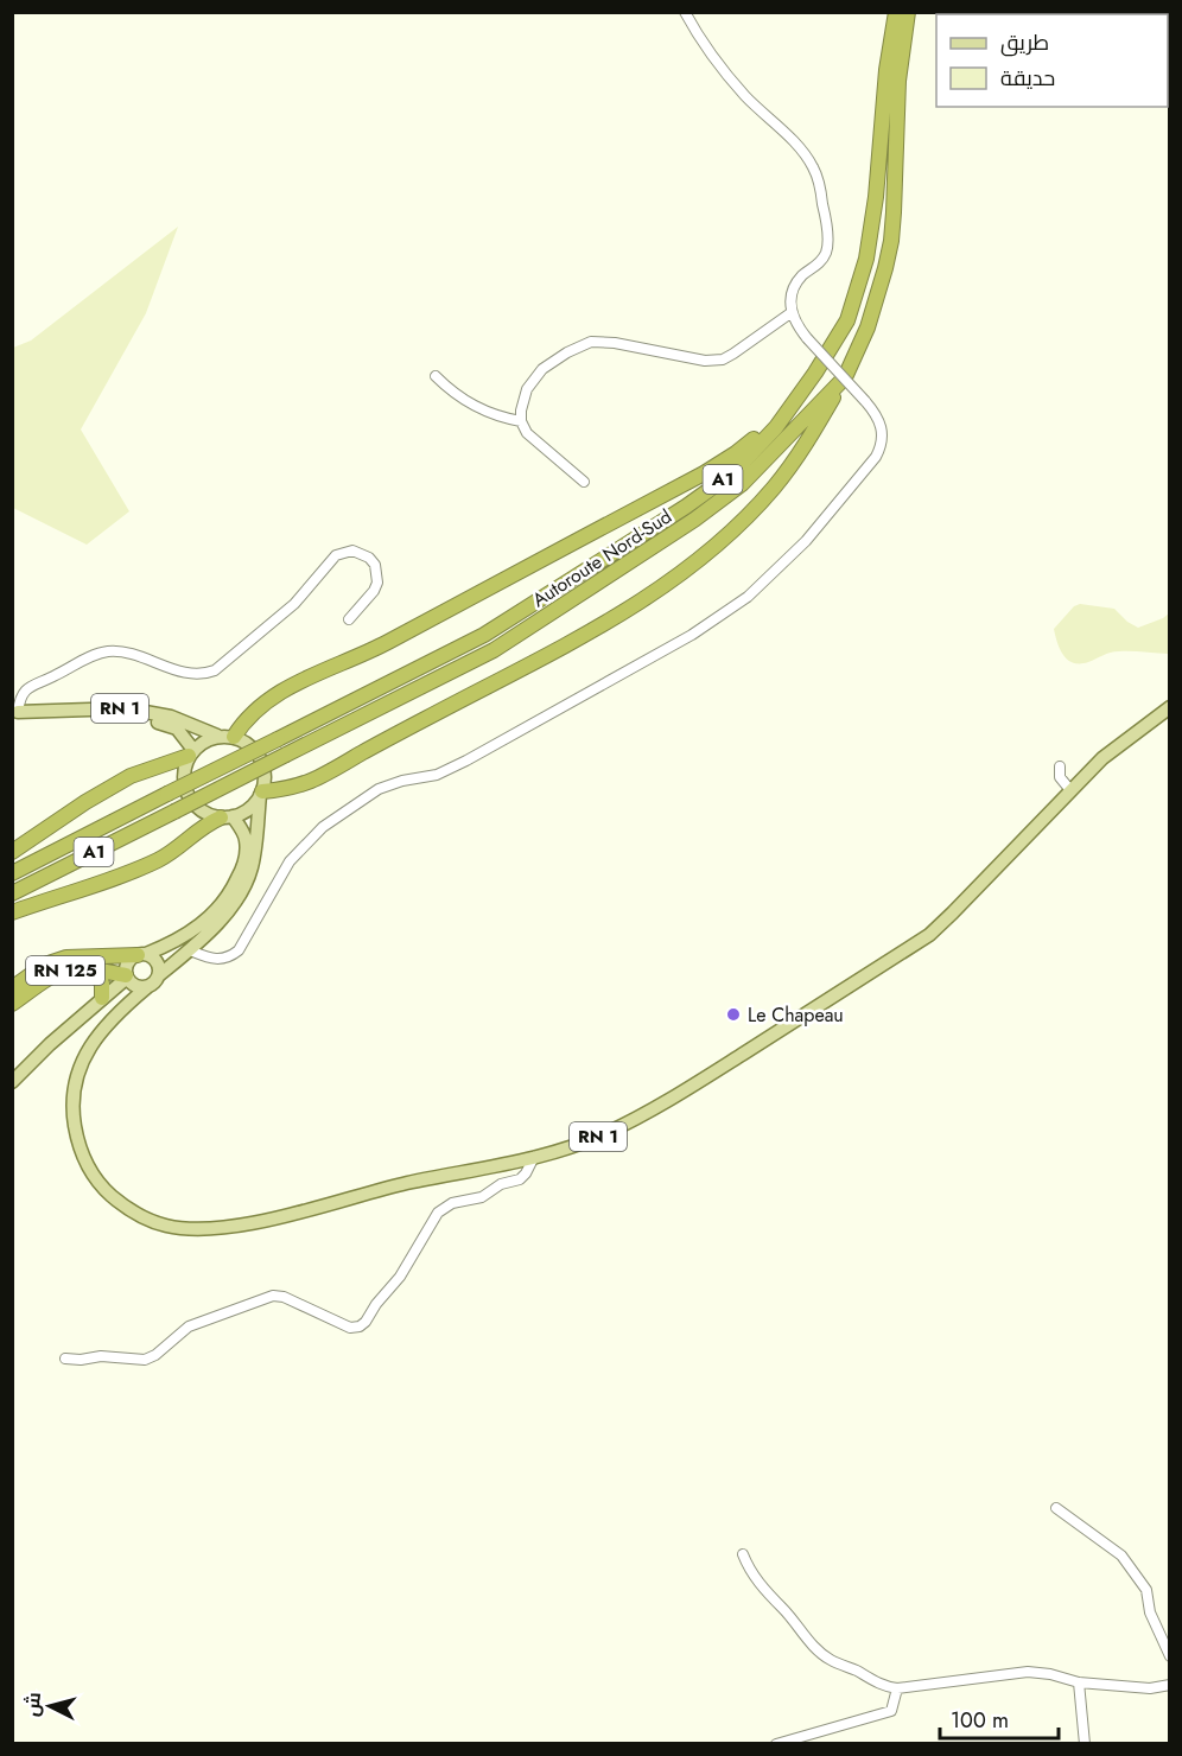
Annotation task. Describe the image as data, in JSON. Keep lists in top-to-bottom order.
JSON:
{
  "streets": {
    "highway": ["A1", "Autoroute Nord-Sud", "RN 125"],
    "main road": ["RN 1"]
  },
  "crossings": [
    ["RN 1", "RN 125"]
  ],
  "places": ["Le Chapeau"],
  "legend": ["طريق", "حديقة"],
  "scale_bar": "100 m",
  "north": "left"
}
